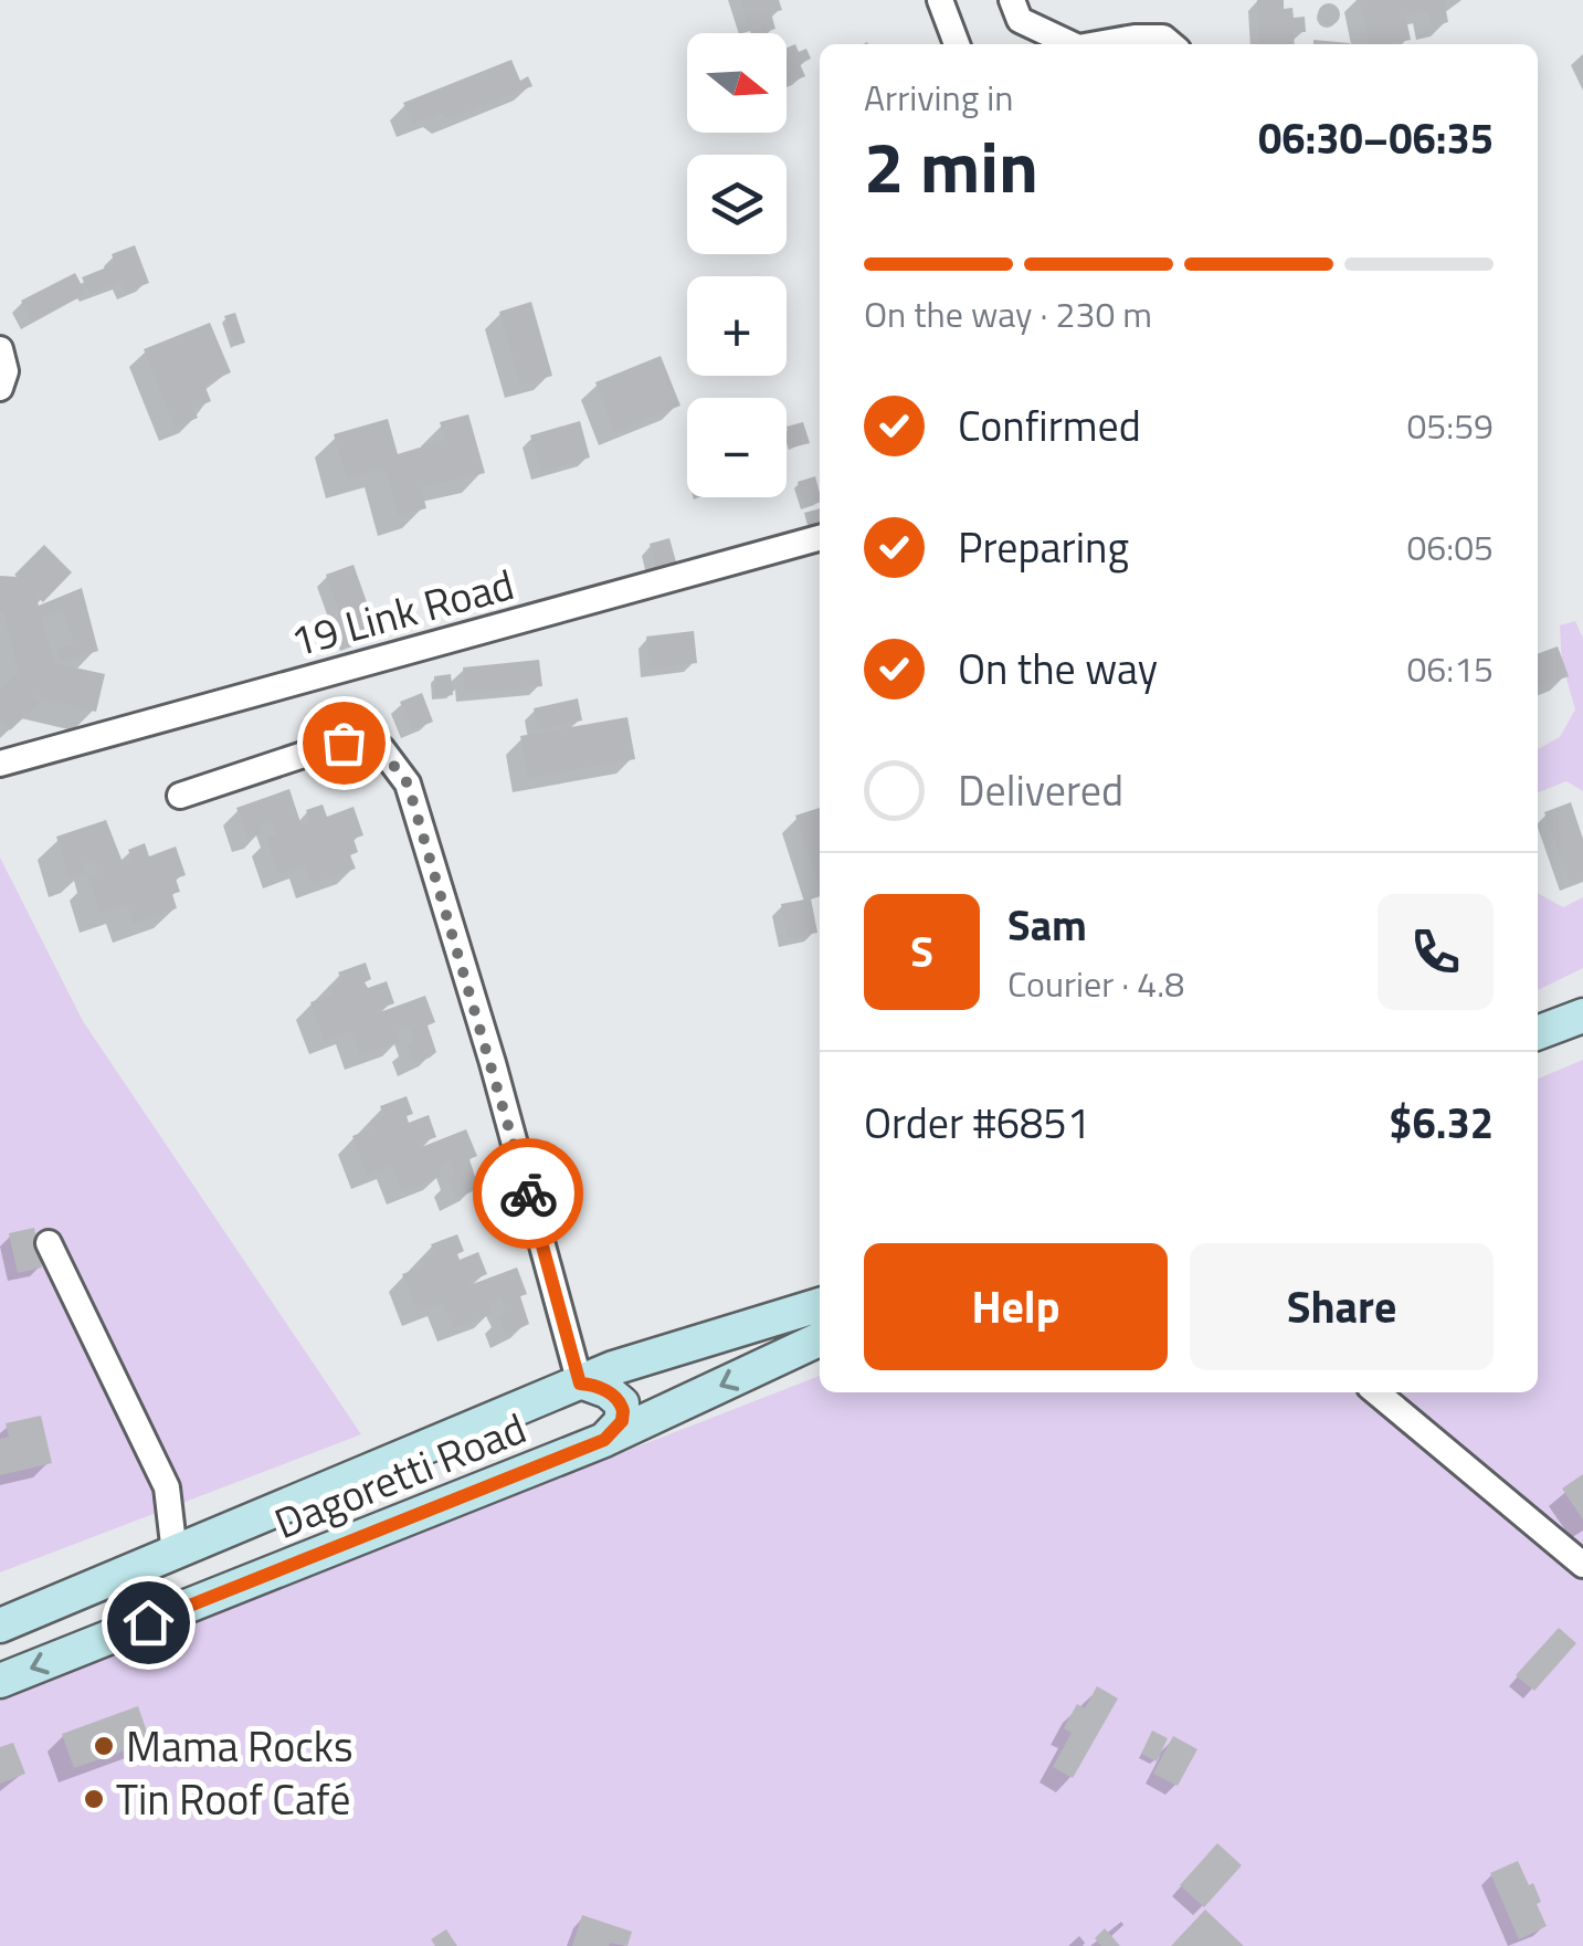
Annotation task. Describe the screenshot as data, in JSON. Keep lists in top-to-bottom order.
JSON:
{
  "streets": {
    "main road": ["Dagoretti Road"],
    "street": ["19 Link Road"]
  },
  "places": ["Mama Rocks", "Tin Roof Café"],
  "north": "right",
  "page": {
    "map_buttons": ["+", "−"],
    "heading": ["2 min", "Arriving in", "06:30–06:35"],
    "panel": [
      "Sam",
      "Courier · 4.8",
      "Order #6851",
      "$6.32"
    ],
    "bar": "On the way · 230 m",
    "list": [
      ["Confirmed", "05:59"],
      ["Preparing", "06:05"],
      ["On the way", "06:15"],
      "Delivered"
    ],
    "round": "S",
    "buttons": ["Help", "Share"]
  }
}
